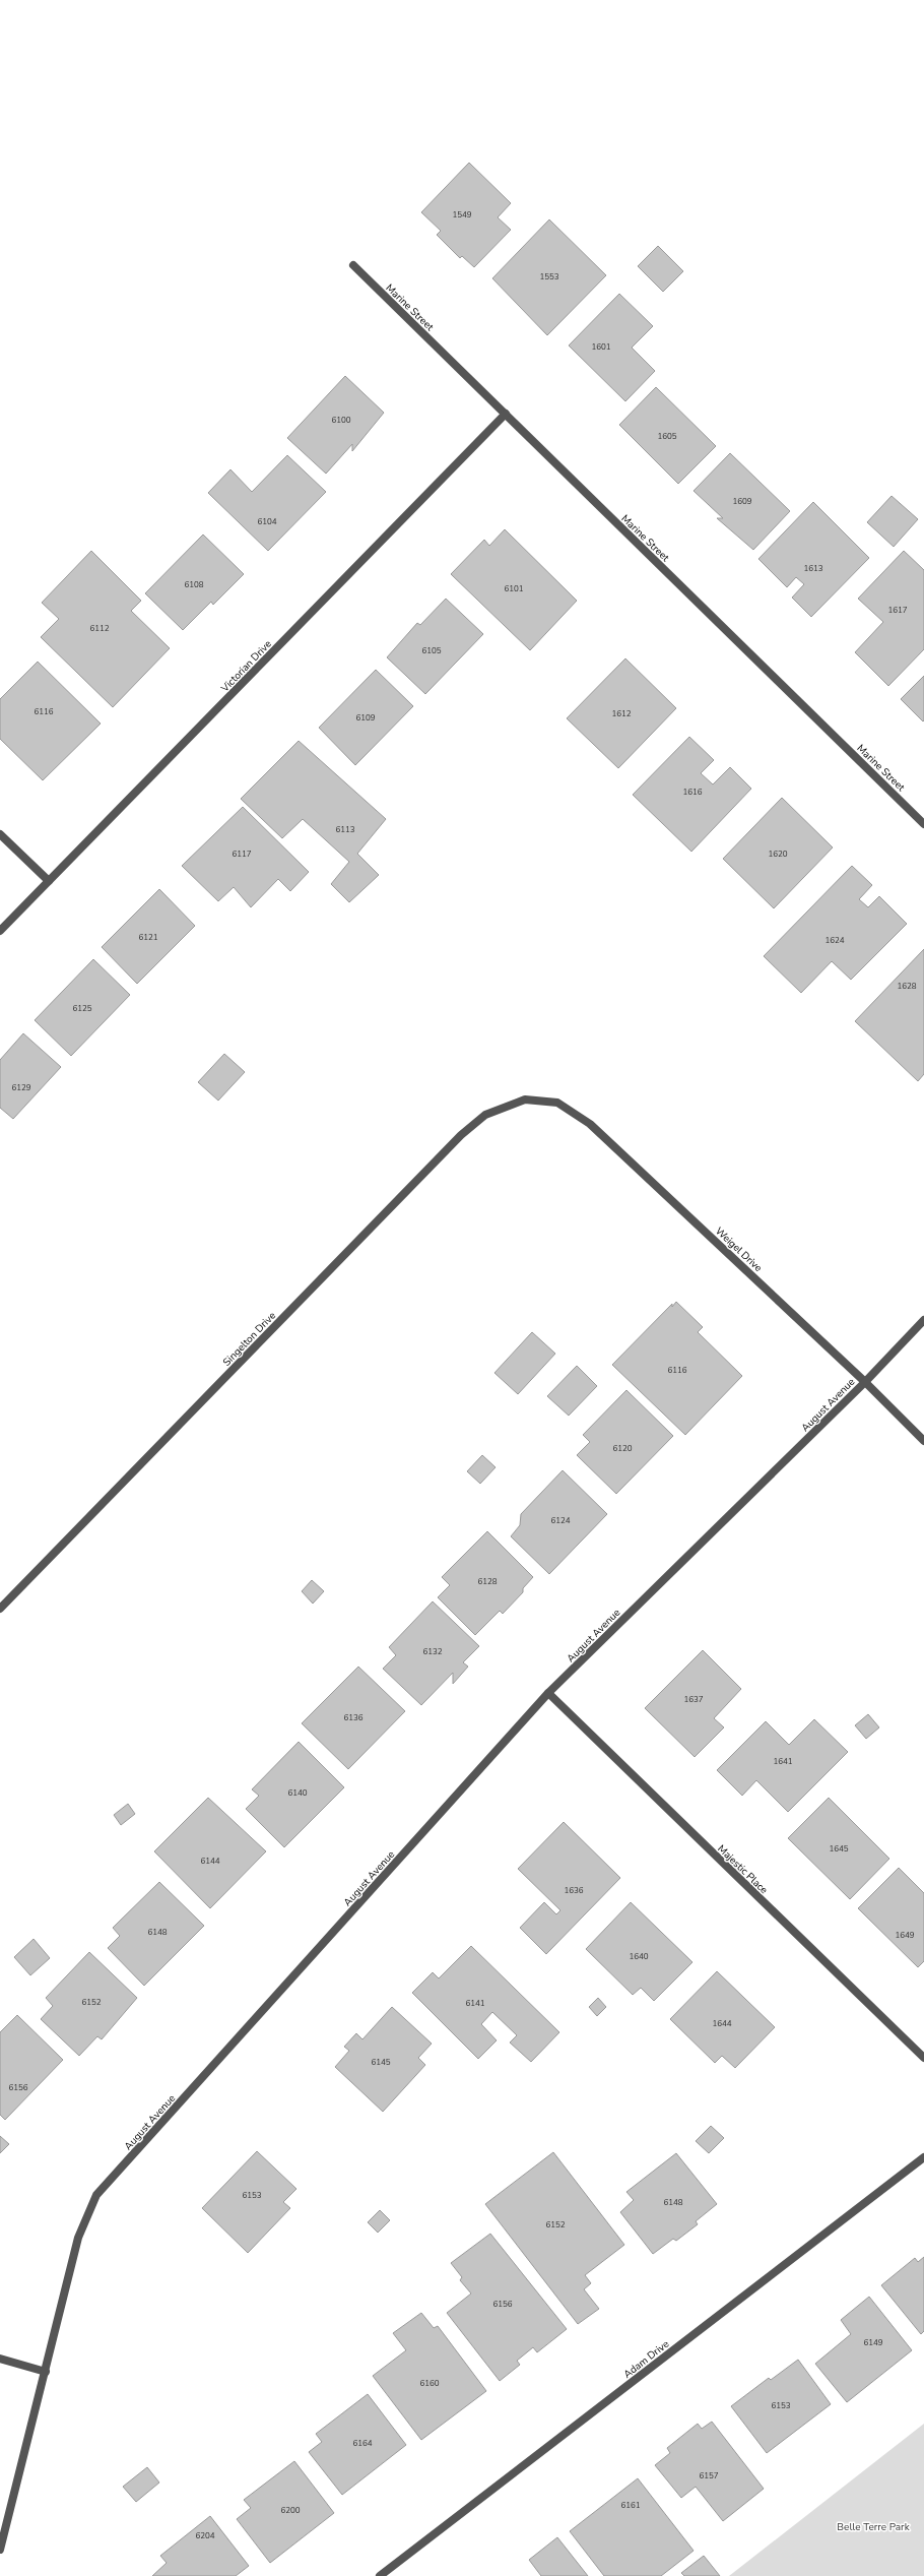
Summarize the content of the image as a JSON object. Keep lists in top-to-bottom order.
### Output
{
  "streets": {
    "street": [
      "Marine Street",
      "Victorian Drive",
      "Weigel Drive",
      "Singelton Drive",
      "August Avenue",
      "Majestic Place",
      "Adam Drive"
    ]
  },
  "crossings": [
    ["Marine Street", "Victorian Drive"],
    ["Weigel Drive", "Singelton Drive"],
    ["Weigel Drive", "August Avenue"],
    ["August Avenue", "Majestic Place"]
  ],
  "parks": ["Belle Terre Park"],
  "house_numbers": [
    "1549",
    "1553",
    "1601",
    "6100",
    "1605",
    "1609",
    "6104",
    "1613",
    "6108",
    "6101",
    "1617",
    "6112",
    "6105",
    "6116",
    "1612",
    "6109",
    "1616",
    "6113",
    "6117",
    "1620",
    "6121",
    "1624",
    "1628",
    "6125",
    "6129",
    "6116",
    "6120",
    "6124",
    "6128",
    "6132",
    "1637",
    "6136",
    "1641",
    "6140",
    "1645",
    "6144",
    "1636",
    "6148",
    "1649",
    "1640",
    "6152",
    "6141",
    "1644",
    "6145",
    "6156",
    "6153",
    "6148",
    "6152",
    "6156",
    "6149",
    "6160",
    "6153",
    "6164",
    "6157",
    "6161",
    "6200",
    "6204"
  ]
}
